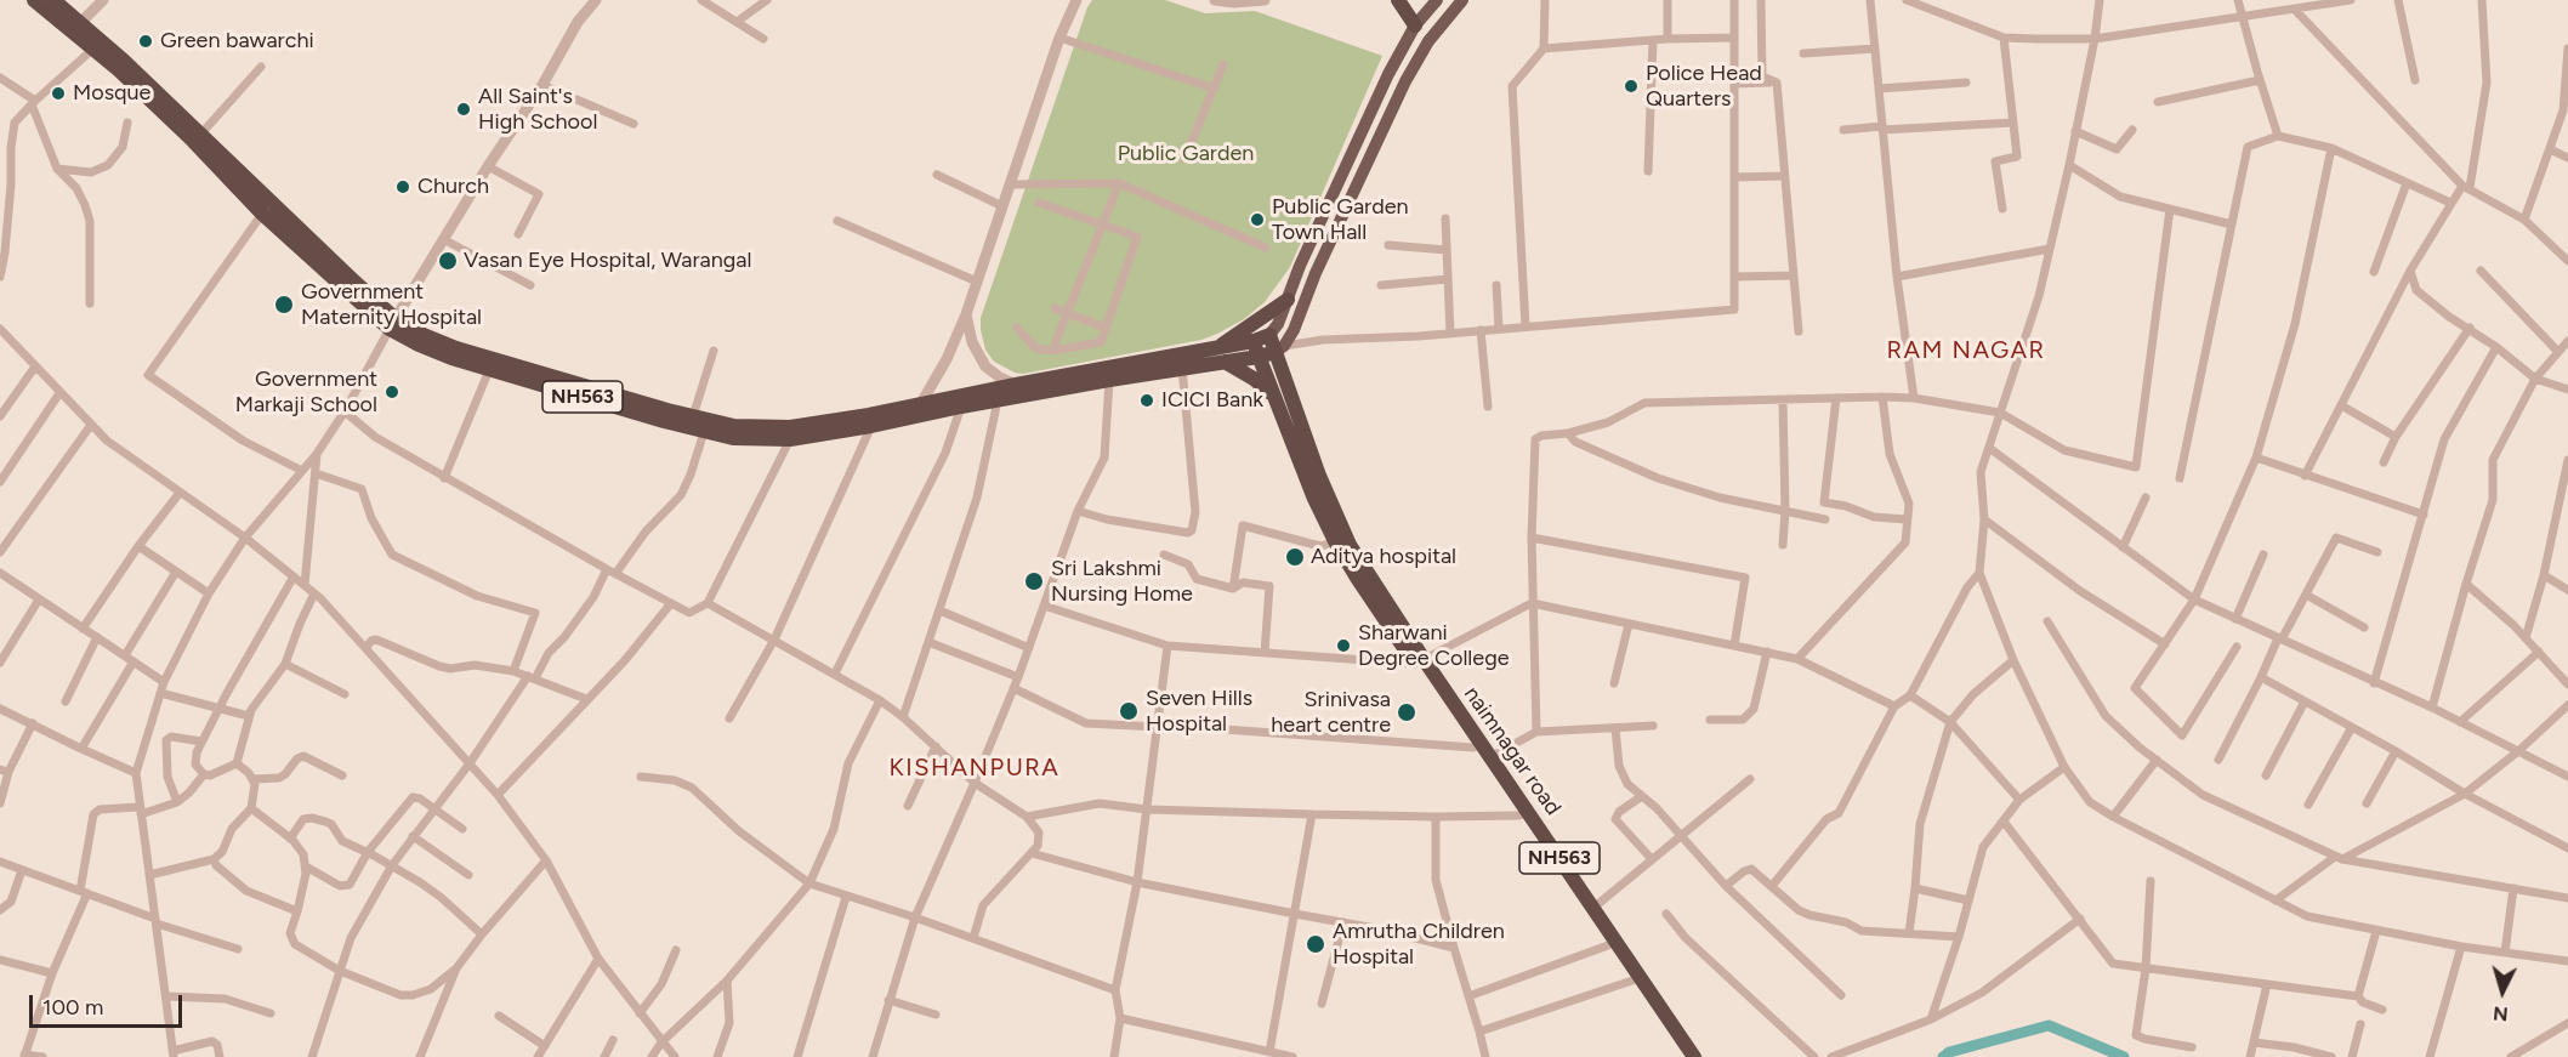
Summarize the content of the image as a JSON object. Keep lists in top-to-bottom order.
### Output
{
  "streets": {
    "highway": ["NH563", "naimnagar road"]
  },
  "crossings": [
    ["NH563", "naimnagar road"]
  ],
  "districts": ["RAM NAGAR", "KISHANPURA"],
  "parks": ["Public Garden"],
  "places": [
    "Green bawarchi",
    "Police Head Quarters",
    "Mosque",
    "All Saint's High School",
    "Church",
    "Public Garden Town Hall",
    "Vasan Eye Hospital, Warangal",
    "Government Maternity Hospital",
    "Government Markaji School",
    "ICICI Bank",
    "Aditya hospital",
    "Sri Lakshmi Nursing Home",
    "Sharwani Degree College",
    "Seven Hills Hospital",
    "Srinivasa heart centre",
    "Amrutha Children Hospital"
  ],
  "scale_bar": "100 m",
  "north": "bottom"
}
